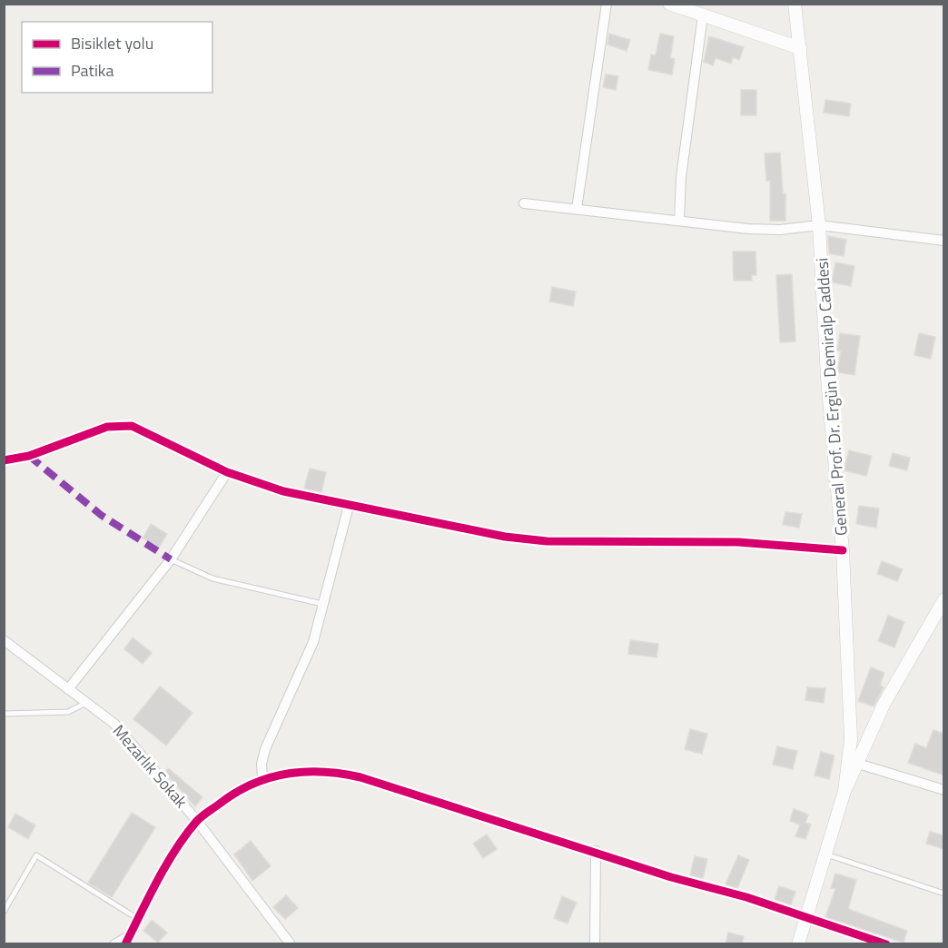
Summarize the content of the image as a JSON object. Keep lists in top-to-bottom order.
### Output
{
  "streets": {
    "street": ["General Prof. Dr. Ergün Demiralp Caddesi", "Mezarlık Sokak"]
  },
  "legend": ["Bisiklet yolu", "Patika"]
}
